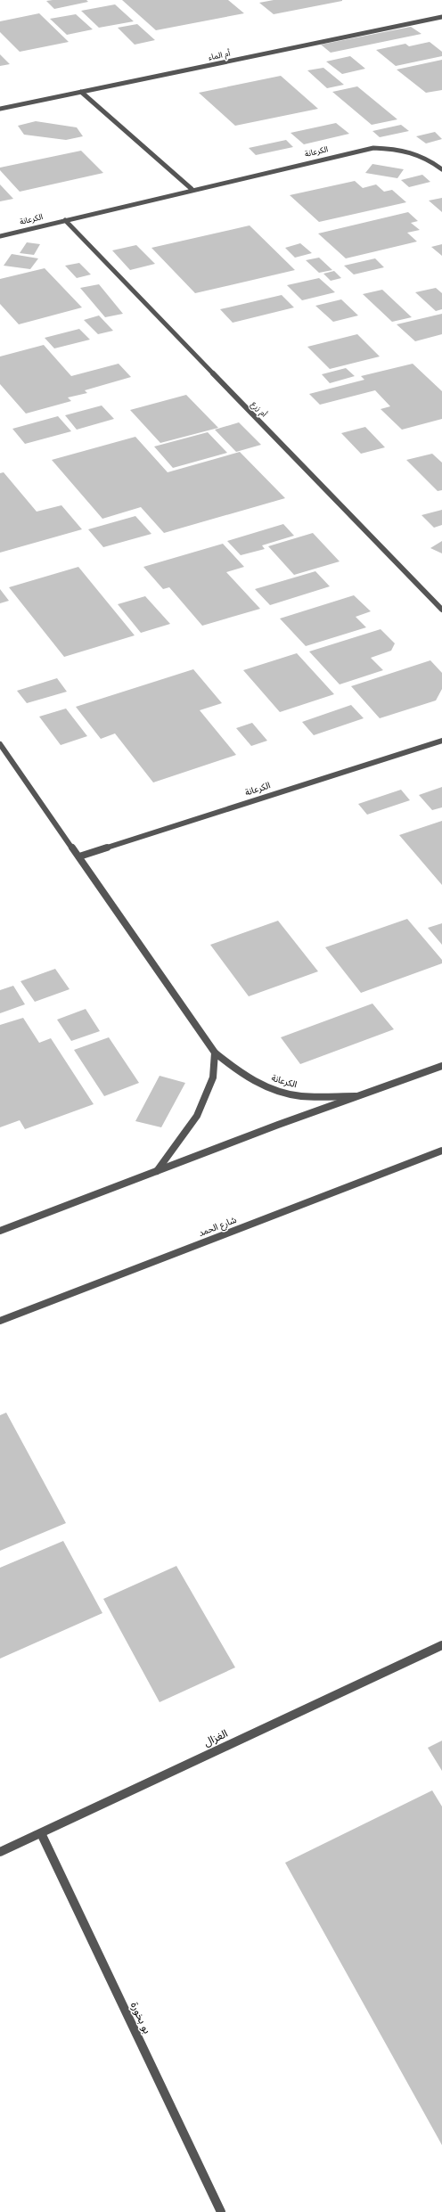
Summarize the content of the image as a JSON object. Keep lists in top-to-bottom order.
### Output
{
  "streets": {
    "street": [
      "أم الماء",
      "الكرعانة",
      "أم زرع",
      "شارع الحمد",
      "الغزال",
      "بو بخورة"
    ]
  },
  "crossings": [
    ["الكرعانة", "أم زرع"],
    ["الغزال", "بو بخورة"]
  ]
}
